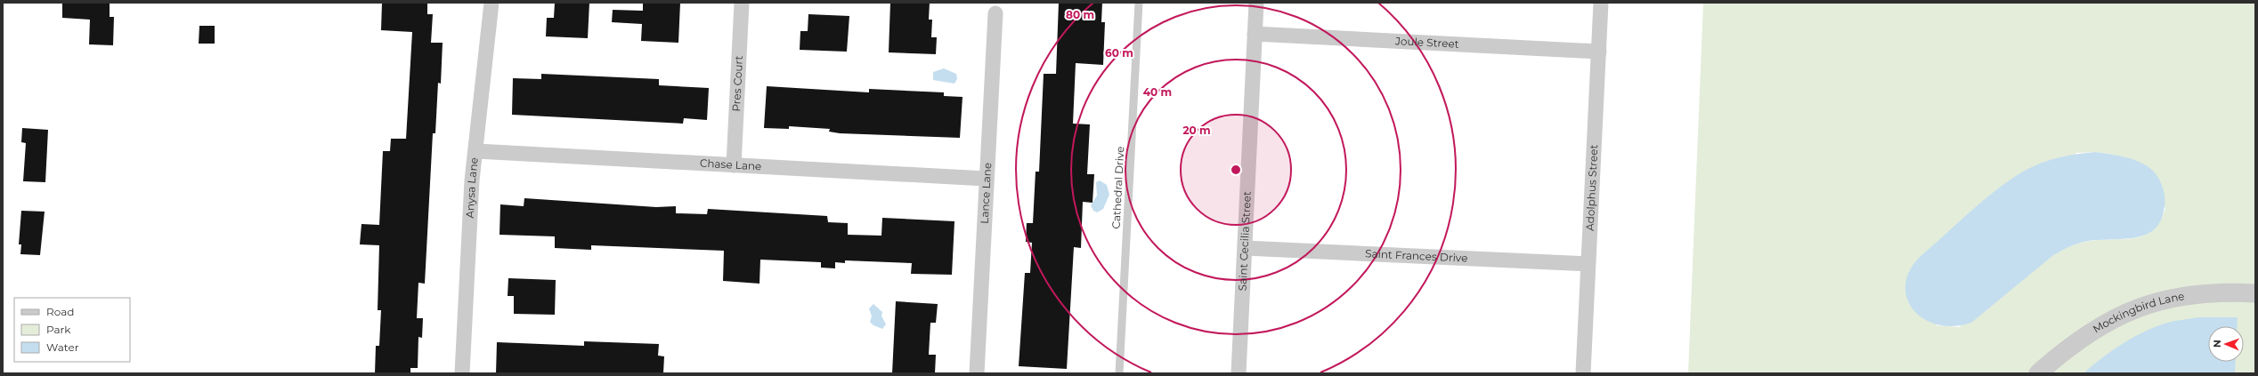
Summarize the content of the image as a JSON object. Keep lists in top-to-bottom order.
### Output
{
  "streets": {
    "street": [
      "Joule Street",
      "Pres Court",
      "Chase Lane",
      "Anysa Lane",
      "Adolphus Street",
      "Lance Lane",
      "Saint Cecilia Street",
      "Saint Frances Drive",
      "Mockingbird Lane"
    ],
    "lane": ["Cathedral Drive"]
  },
  "crossings": [
    ["Joule Street", "Adolphus Street"],
    ["Joule Street", "Saint Cecilia Street"],
    ["Pres Court", "Chase Lane"],
    ["Chase Lane", "Anysa Lane"],
    ["Chase Lane", "Lance Lane"],
    ["Adolphus Street", "Saint Frances Drive"],
    ["Saint Cecilia Street", "Saint Frances Drive"]
  ],
  "legend": ["Road", "Park", "Water"],
  "north": "left",
  "rings": [
    "80 m",
    "60 m",
    "40 m",
    "20 m"
  ]
}
